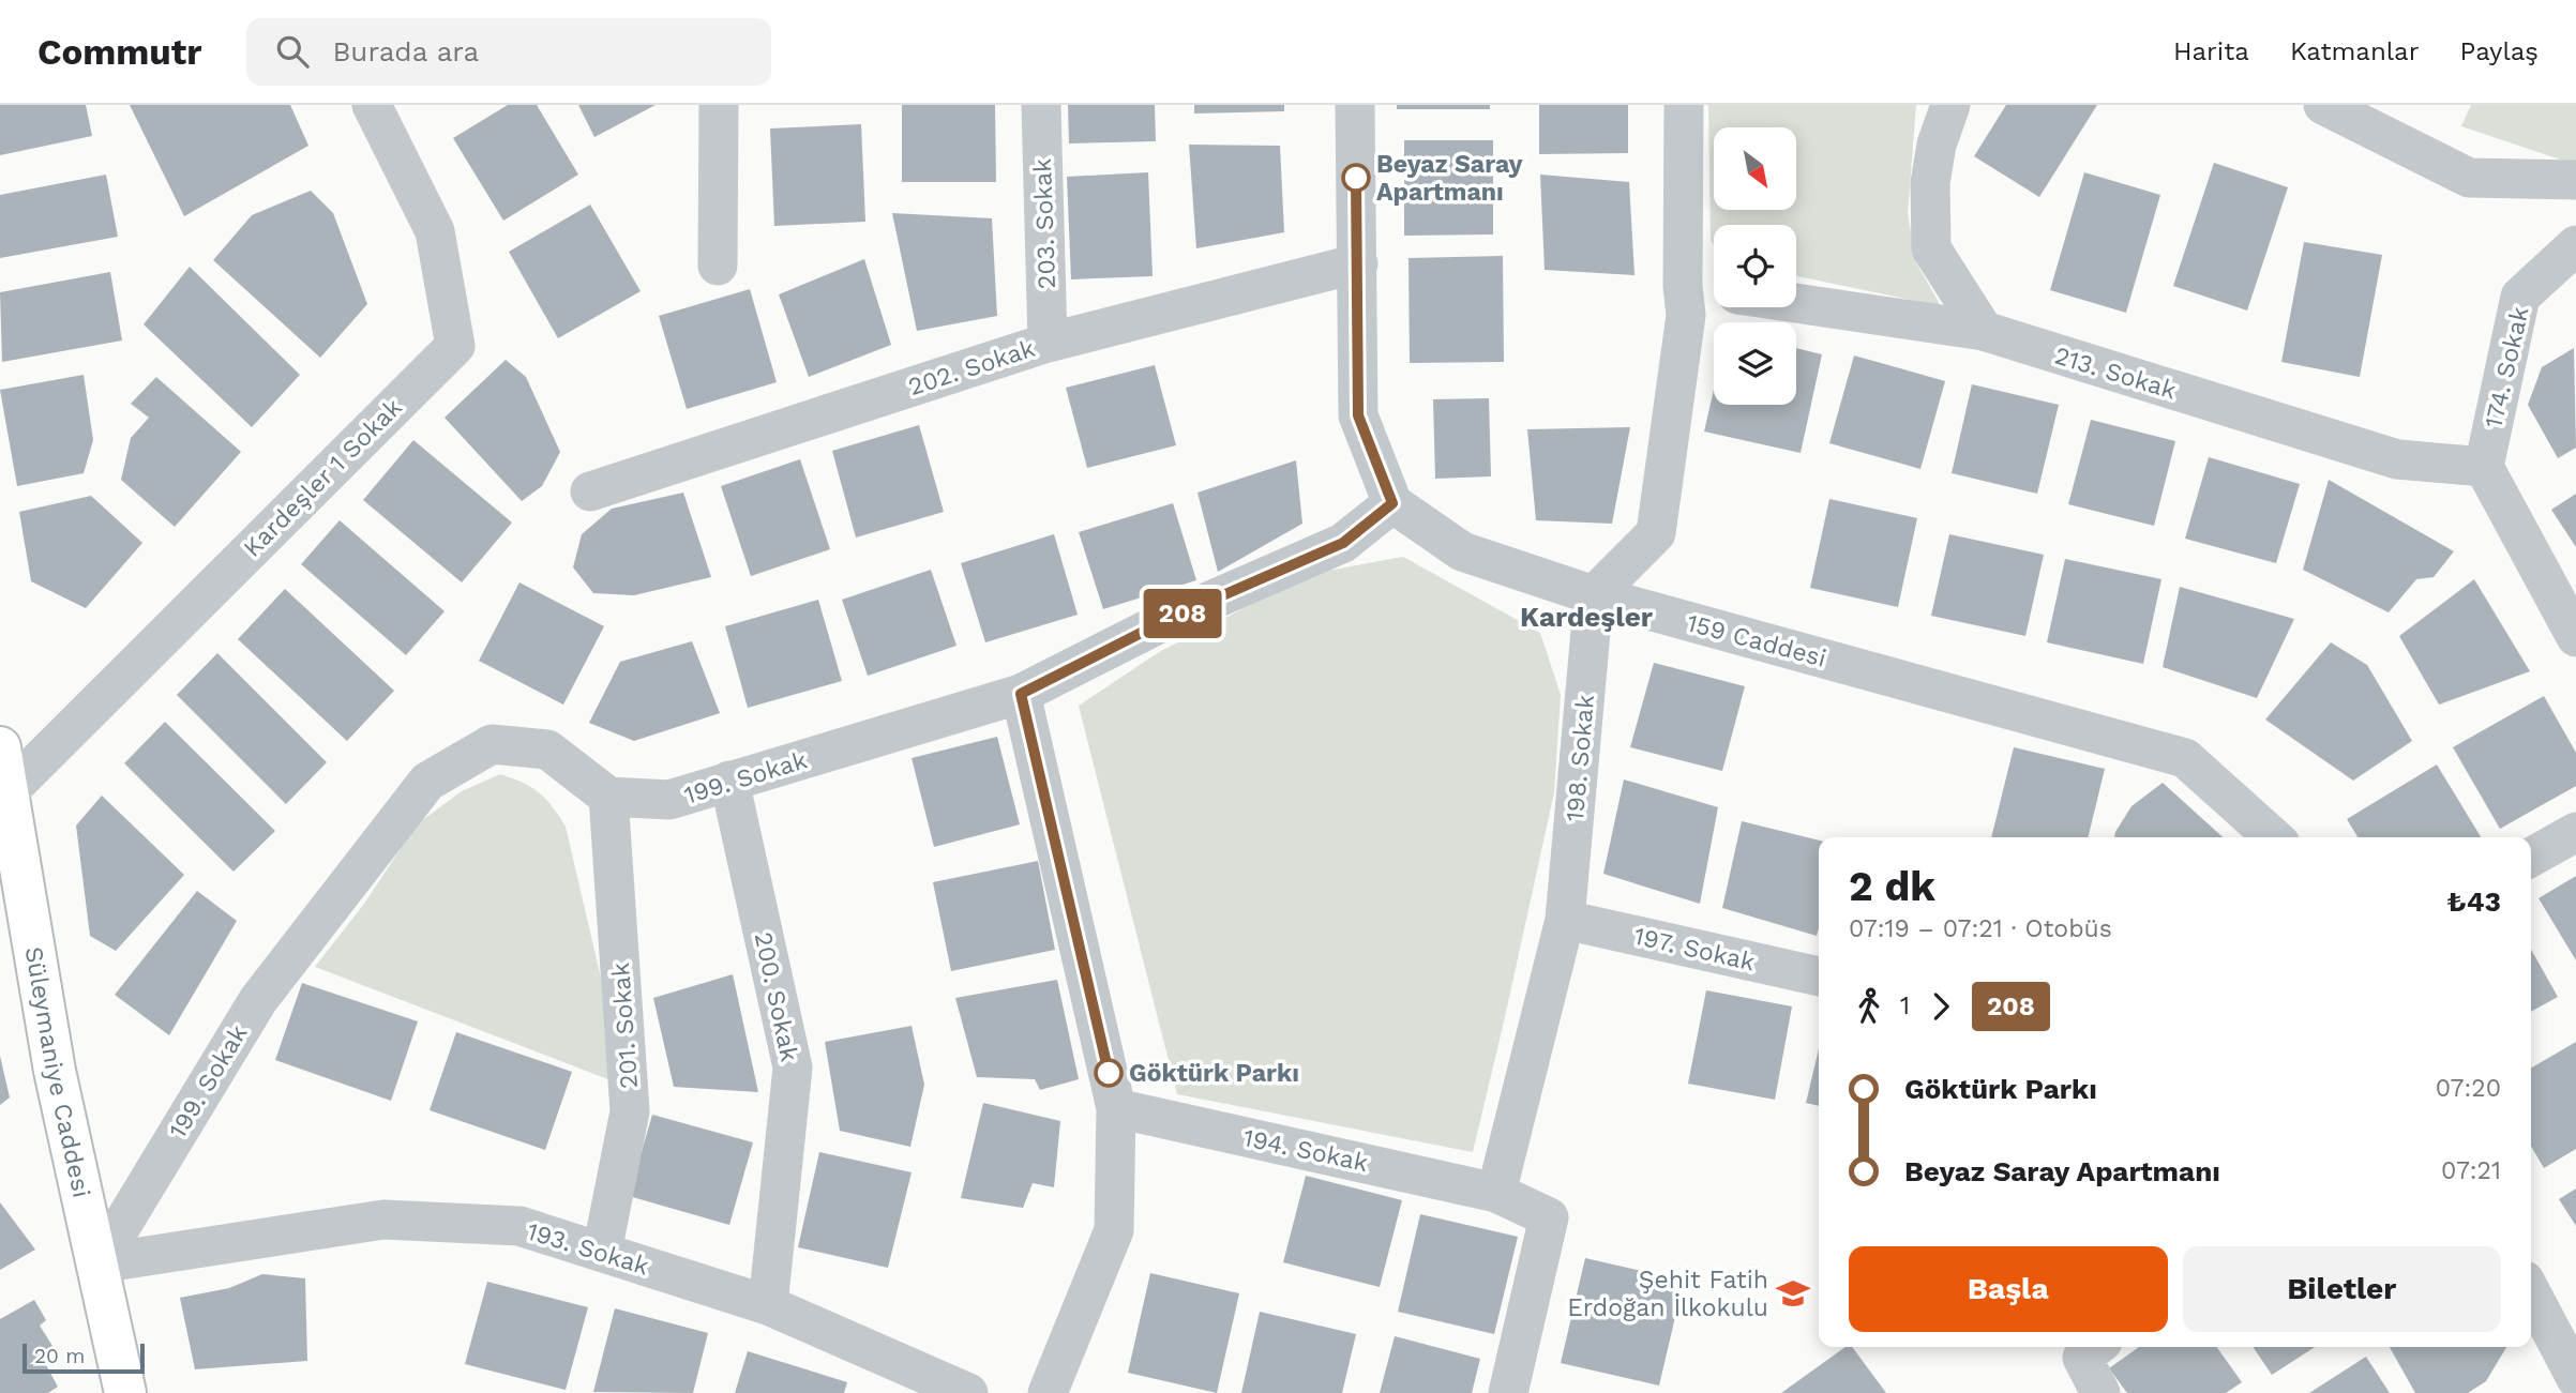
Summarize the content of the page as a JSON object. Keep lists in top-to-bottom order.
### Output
{
  "streets": {
    "main road": ["Süleymaniye Caddesi"],
    "street": [
      "203. Sokak",
      "202. Sokak",
      "174. Sokak",
      "213. Sokak",
      "Kardeşler 1 Sokak",
      "159 Caddesi",
      "198. Sokak",
      "199. Sokak",
      "197. Sokak",
      "200. Sokak",
      "201. Sokak",
      "194. Sokak",
      "193. Sokak"
    ]
  },
  "crossings": [
    ["203. Sokak", "202. Sokak"],
    ["174. Sokak", "213. Sokak"],
    ["Kardeşler 1 Sokak", "Süleymaniye Caddesi"],
    ["159 Caddesi", "198. Sokak"],
    ["159 Caddesi", "199. Sokak"],
    ["198. Sokak", "197. Sokak"],
    ["198. Sokak", "194. Sokak"],
    ["199. Sokak", "200. Sokak"],
    ["199. Sokak", "201. Sokak"],
    ["199. Sokak", "Süleymaniye Caddesi"],
    ["199. Sokak", "193. Sokak"],
    ["200. Sokak", "193. Sokak"],
    ["201. Sokak", "193. Sokak"],
    ["Süleymaniye Caddesi", "193. Sokak"]
  ],
  "districts": ["Kardeşler"],
  "places": {
    "other": ["Beyaz Saray Apartmanı", "Göktürk Parkı"],
    "school or university": ["Şehit Fatih Erdoğan İlkokulu"]
  },
  "lines": ["bus line 208"],
  "scale_bar": "20 m",
  "north": "bottom right",
  "page": {
    "header": "Commutr",
    "search": "Burada ara",
    "nav": ["Harita", "Katmanlar", "Paylaş"],
    "on_map": "208",
    "heading": ["2 dk", "07:19 – 07:21 · Otobüs", "₺43"],
    "legs": ["1", "208"],
    "list": [
      {
        "name": "Göktürk Parkı",
        "value": "07:20"
      },
      {
        "name": "Beyaz Saray Apartmanı",
        "value": "07:21"
      }
    ],
    "buttons": ["Başla", "Biletler"],
    "scale": "20 m"
  }
}
